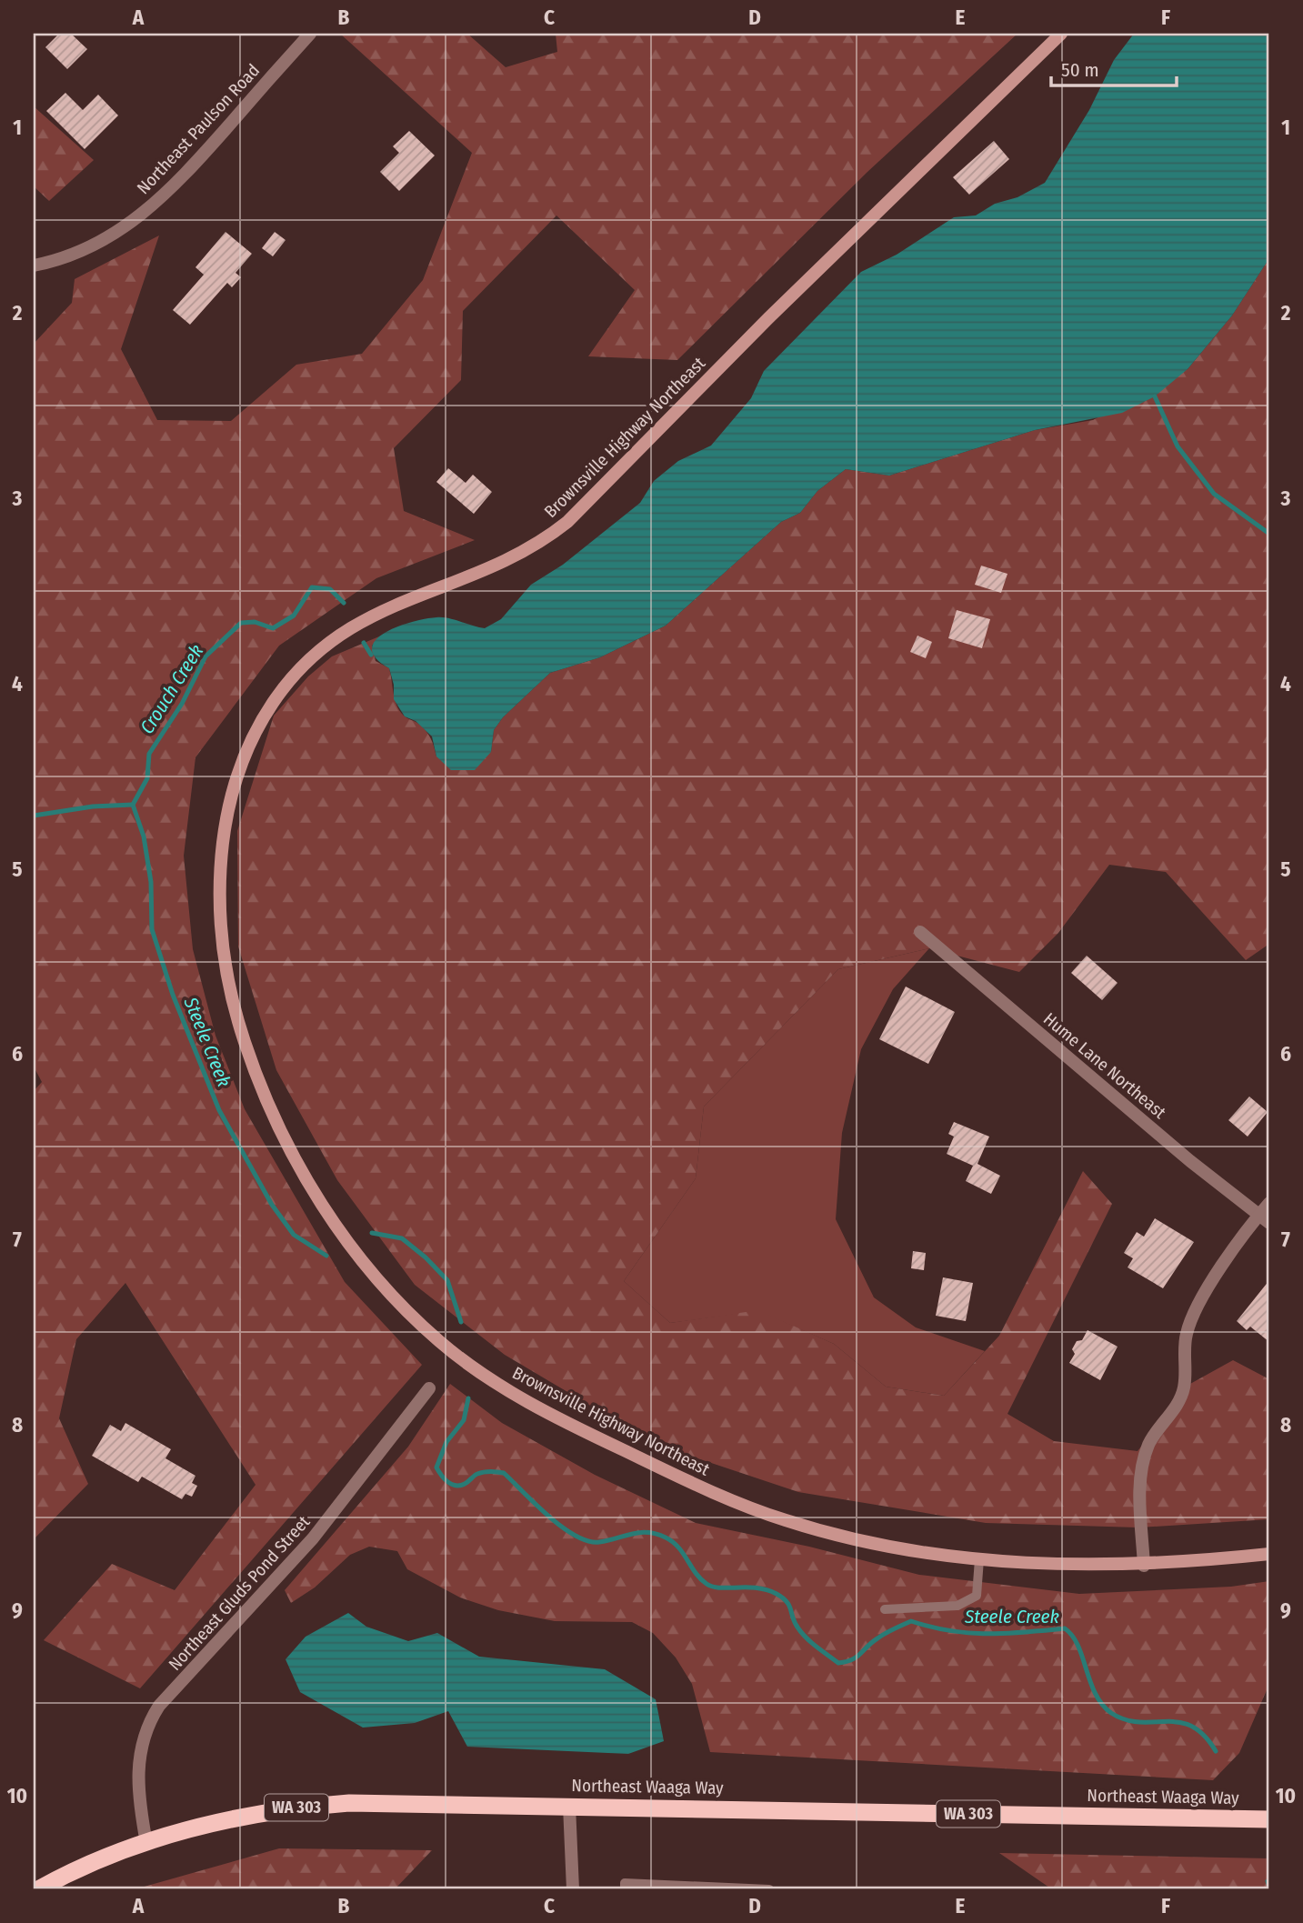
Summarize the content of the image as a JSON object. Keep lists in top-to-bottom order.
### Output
{
  "streets": {
    "highway": ["Northeast Waaga Way", "WA 303"],
    "main road": ["Brownsville Highway Northeast"],
    "street": ["Northeast Paulson Road", "Hume Lane Northeast", "Northeast Gluds Pond Street"]
  },
  "crossings": [
    ["Northeast Gluds Pond Street", "Northeast Waaga Way"]
  ],
  "water": ["Crouch Creek", "Steele Creek"],
  "scale_bar": "50 m",
  "grid": {
    "columns": [
      "A",
      "B",
      "C",
      "D",
      "E",
      "F"
    ],
    "rows": [
      "1",
      "2",
      "3",
      "4",
      "5",
      "6",
      "7",
      "8",
      "9",
      "10"
    ]
  }
}
